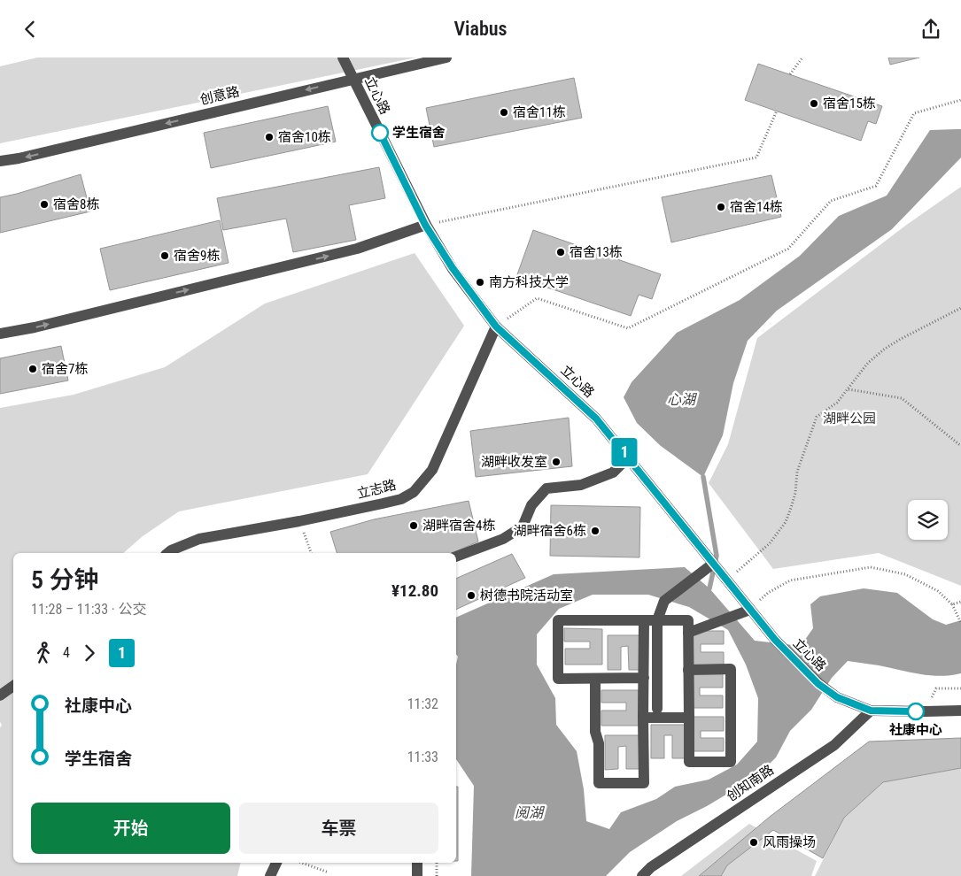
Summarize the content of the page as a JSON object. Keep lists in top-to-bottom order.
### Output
{
  "streets": {
    "street": [
      "创意路",
      "立心路",
      "立志路",
      "创知南路"
    ]
  },
  "crossings": [
    ["创意路", "立心路"],
    ["立心路", "立志路"],
    ["立心路", "创知南路"]
  ],
  "one_way": ["创意路"],
  "water": ["心湖", "阅湖"],
  "parks": ["湖畔公园"],
  "places": [
    "宿舍15栋",
    "宿舍11栋",
    "学生宿舍",
    "宿舍10栋",
    "宿舍8栋",
    "宿舍14栋",
    "宿舍13栋",
    "宿舍9栋",
    "南方科技大学",
    "宿舍7栋",
    "湖畔收发室",
    "湖畔宿舍4栋",
    "湖畔宿舍6栋",
    "树德书院活动室",
    "社康中心",
    "风雨操场"
  ],
  "lines": ["bus line 1"],
  "page": {
    "header": "Viabus",
    "on_map": "1",
    "heading": ["5 分钟", "11:28 – 11:33 · 公交", "¥12.80"],
    "legs": ["4", "1"],
    "list": [
      {
        "name": "社康中心",
        "value": "11:32"
      },
      {
        "name": "学生宿舍",
        "value": "11:33"
      }
    ],
    "buttons": ["开始", "车票"]
  }
}
